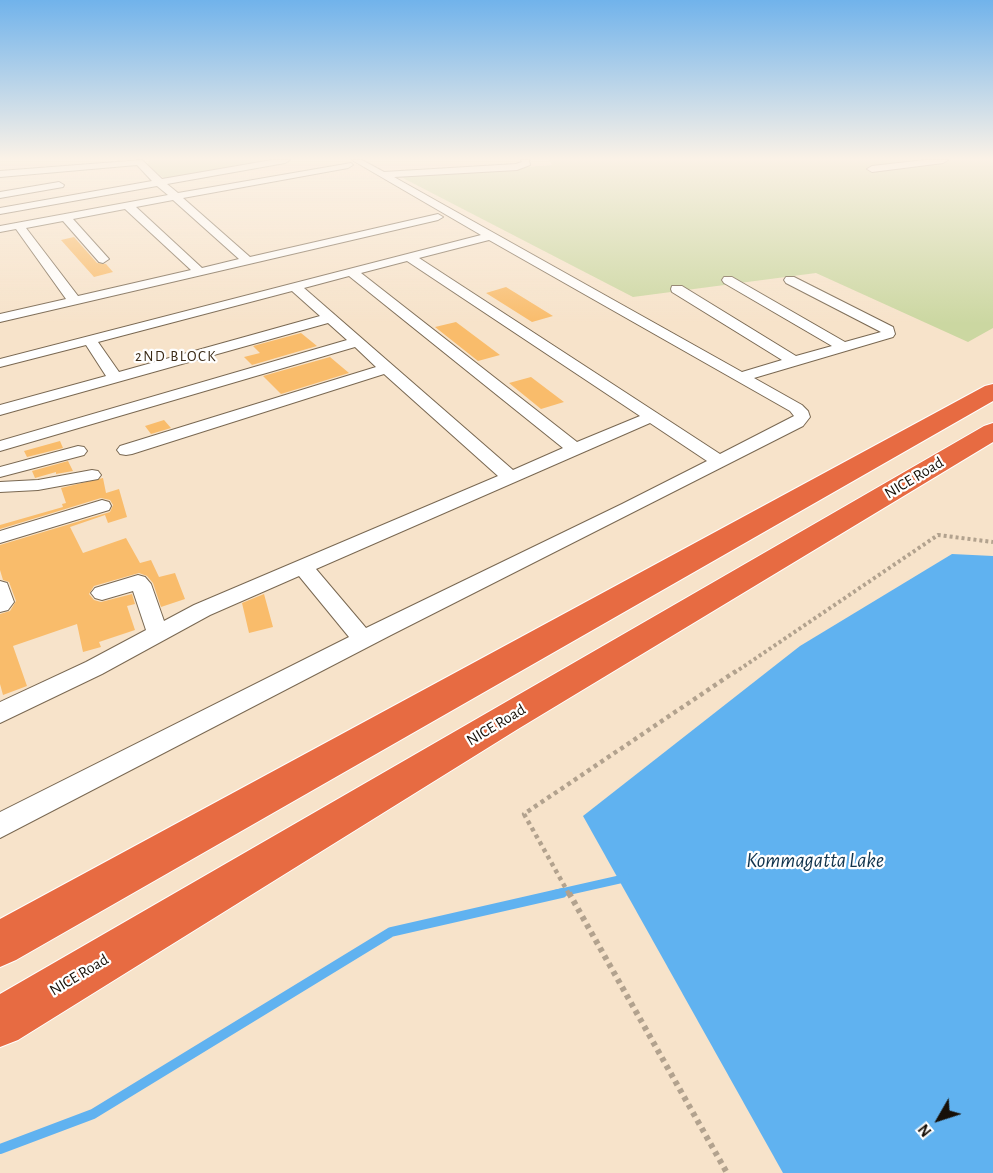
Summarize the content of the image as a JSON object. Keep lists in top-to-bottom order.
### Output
{
  "streets": {
    "highway": ["NICE Road"]
  },
  "districts": ["2ND BLOCK"],
  "water": ["Kommagatta Lake"],
  "north": "bottom left"
}
